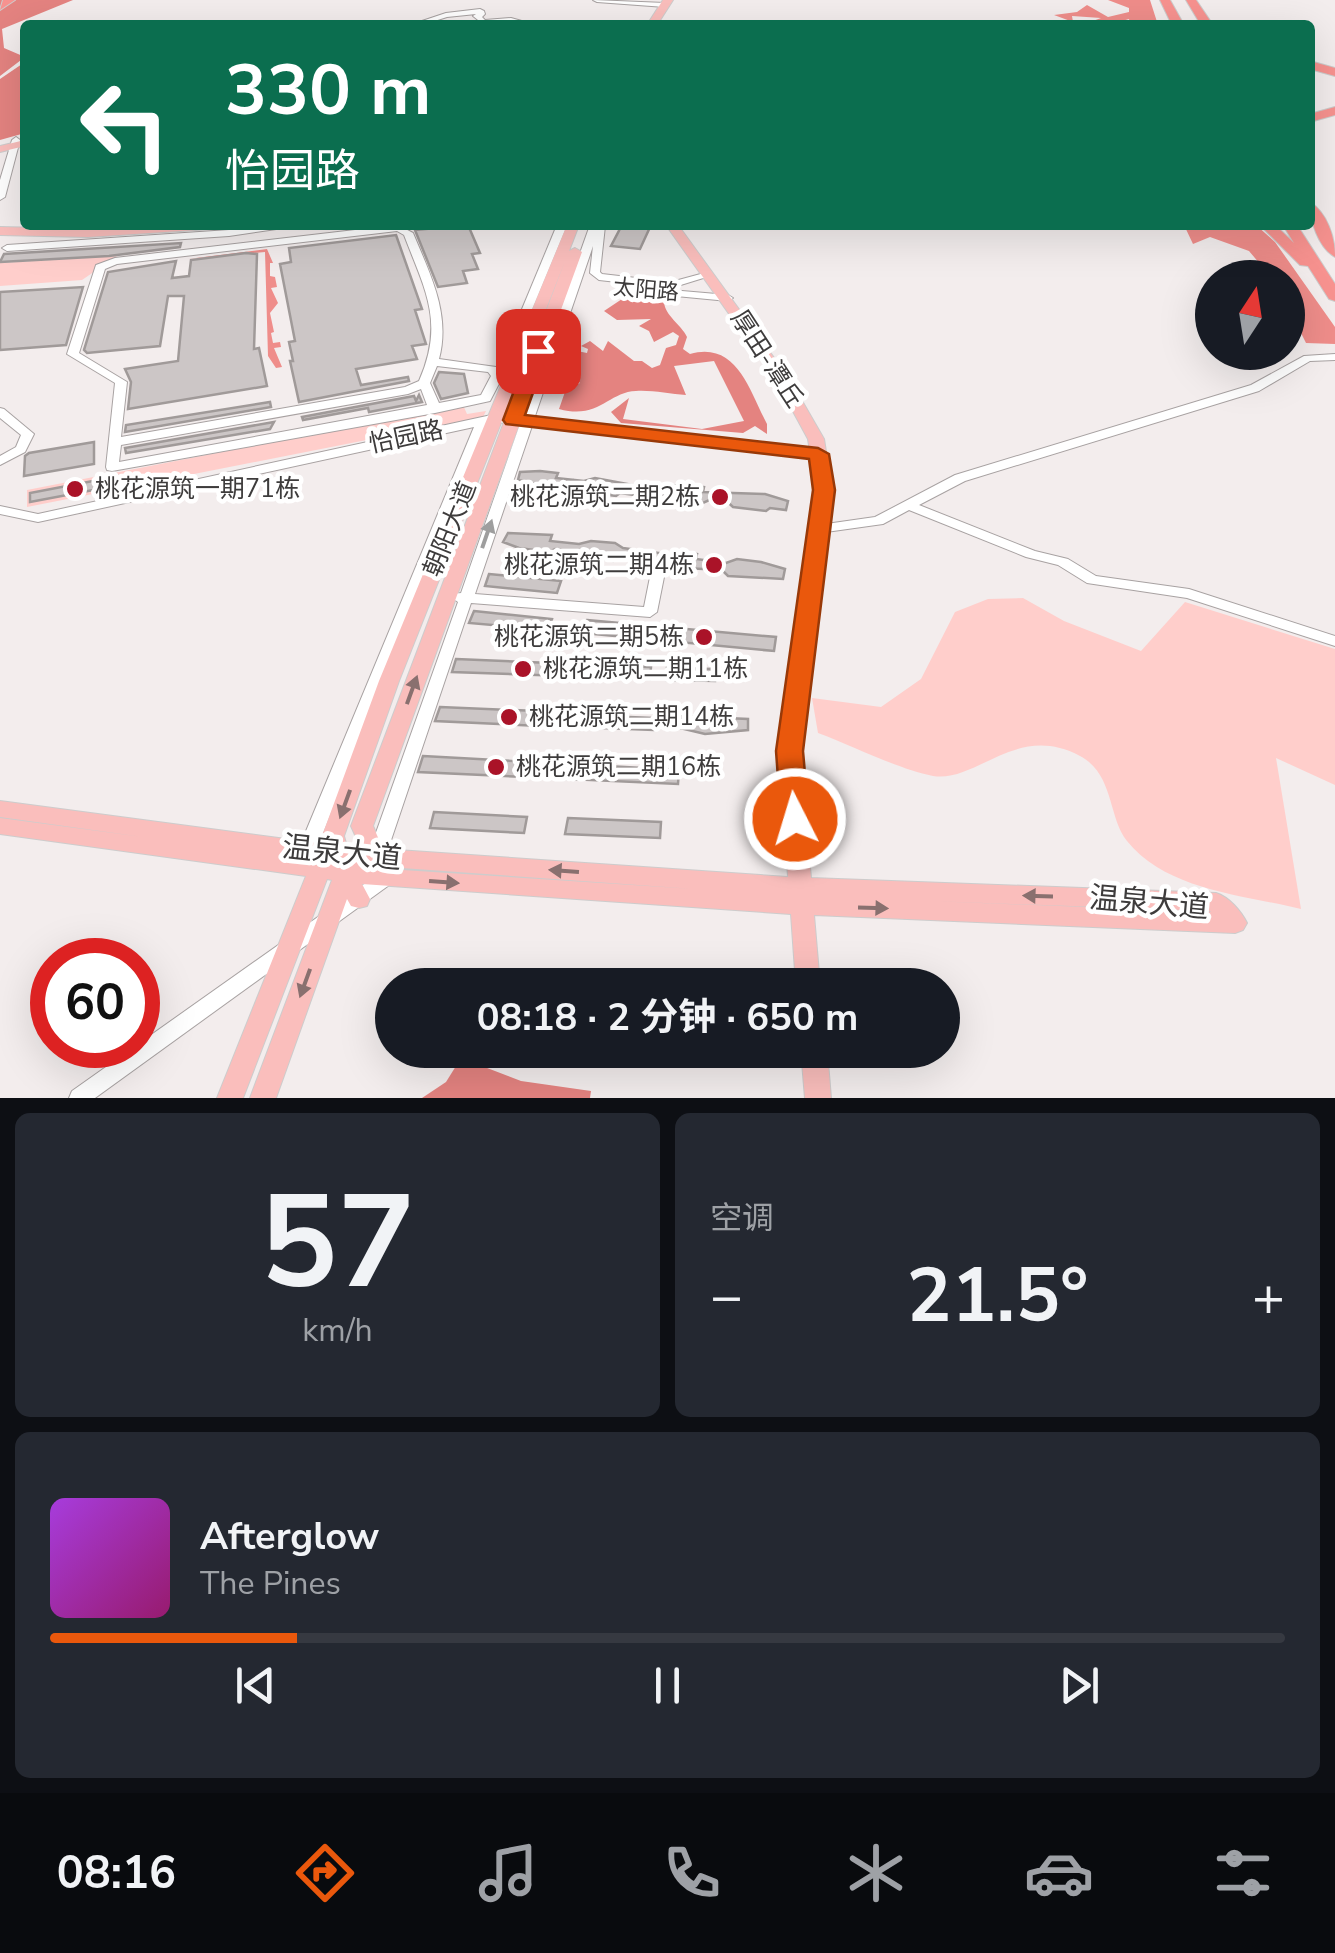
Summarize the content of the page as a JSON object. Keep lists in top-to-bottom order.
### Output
{
  "streets": {
    "main road": ["厚田-潭丘", "朝阳大道", "温泉大道"],
    "street": ["太阳路", "怡园路"]
  },
  "crossings": [
    ["太阳路", "厚田-潭丘"],
    ["太阳路", "朝阳大道"],
    ["厚田-潭丘", "怡园路"],
    ["厚田-潭丘", "温泉大道"],
    ["怡园路", "朝阳大道"],
    ["朝阳大道", "温泉大道"]
  ],
  "places": [
    "桃花源筑一期71栋",
    "桃花源筑二期2栋",
    "桃花源筑二期4栋",
    "桃花源筑二期5栋",
    "桃花源筑二期11栋",
    "桃花源筑二期14栋",
    "桃花源筑二期16栋"
  ],
  "north": "top",
  "page": {
    "turn": ["330 m", "怡园路"],
    "limit": "60",
    "trip": "08:18 · 2 分钟 · 650 m",
    "tile": [
      ["57", "km/h"],
      "空调"
    ],
    "heat": ["−", "21.5°", "+"],
    "song": ["Afterglow", "The Pines"],
    "tabs": "08:16"
  }
}
